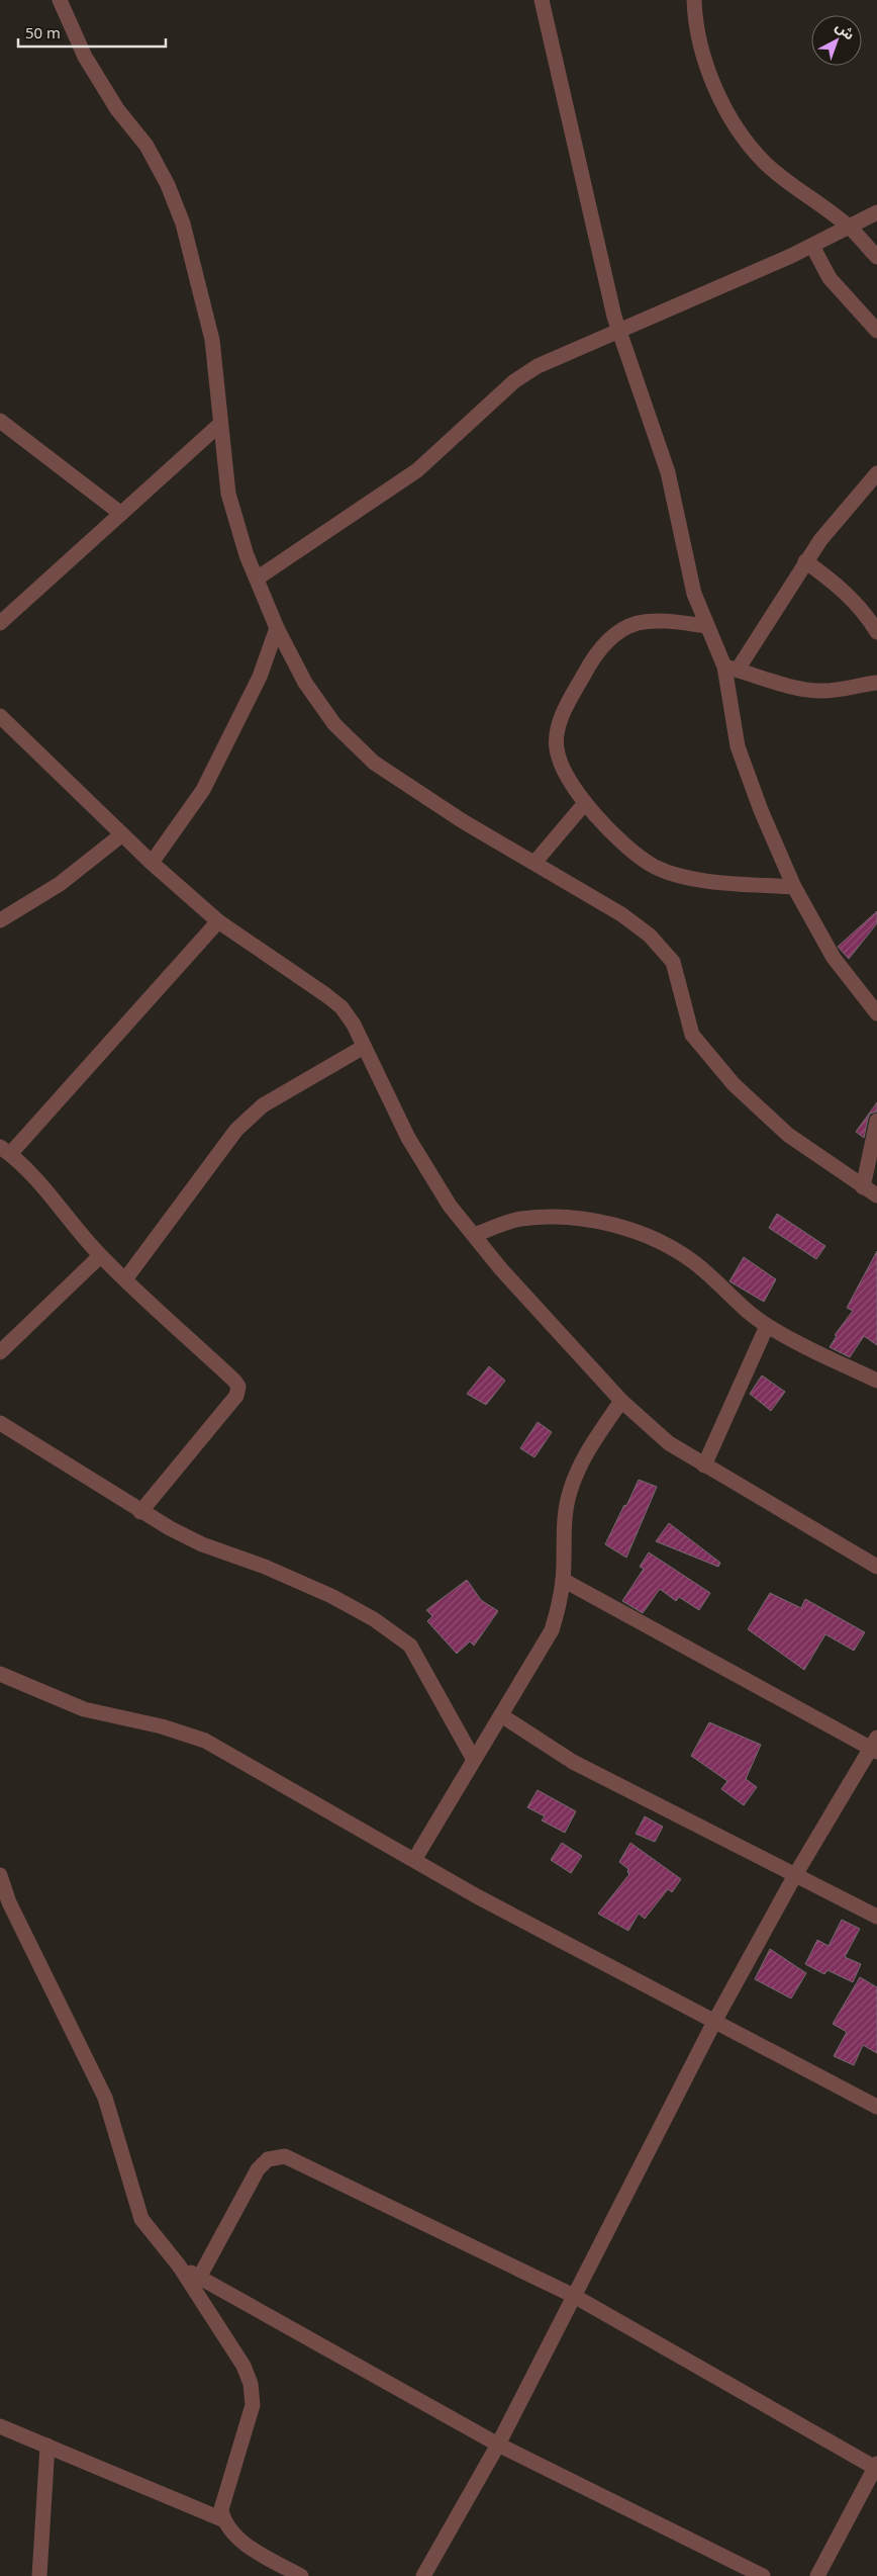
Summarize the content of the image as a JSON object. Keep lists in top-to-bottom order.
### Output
{
  "scale_bar": "50 m",
  "north": "top right"
}
